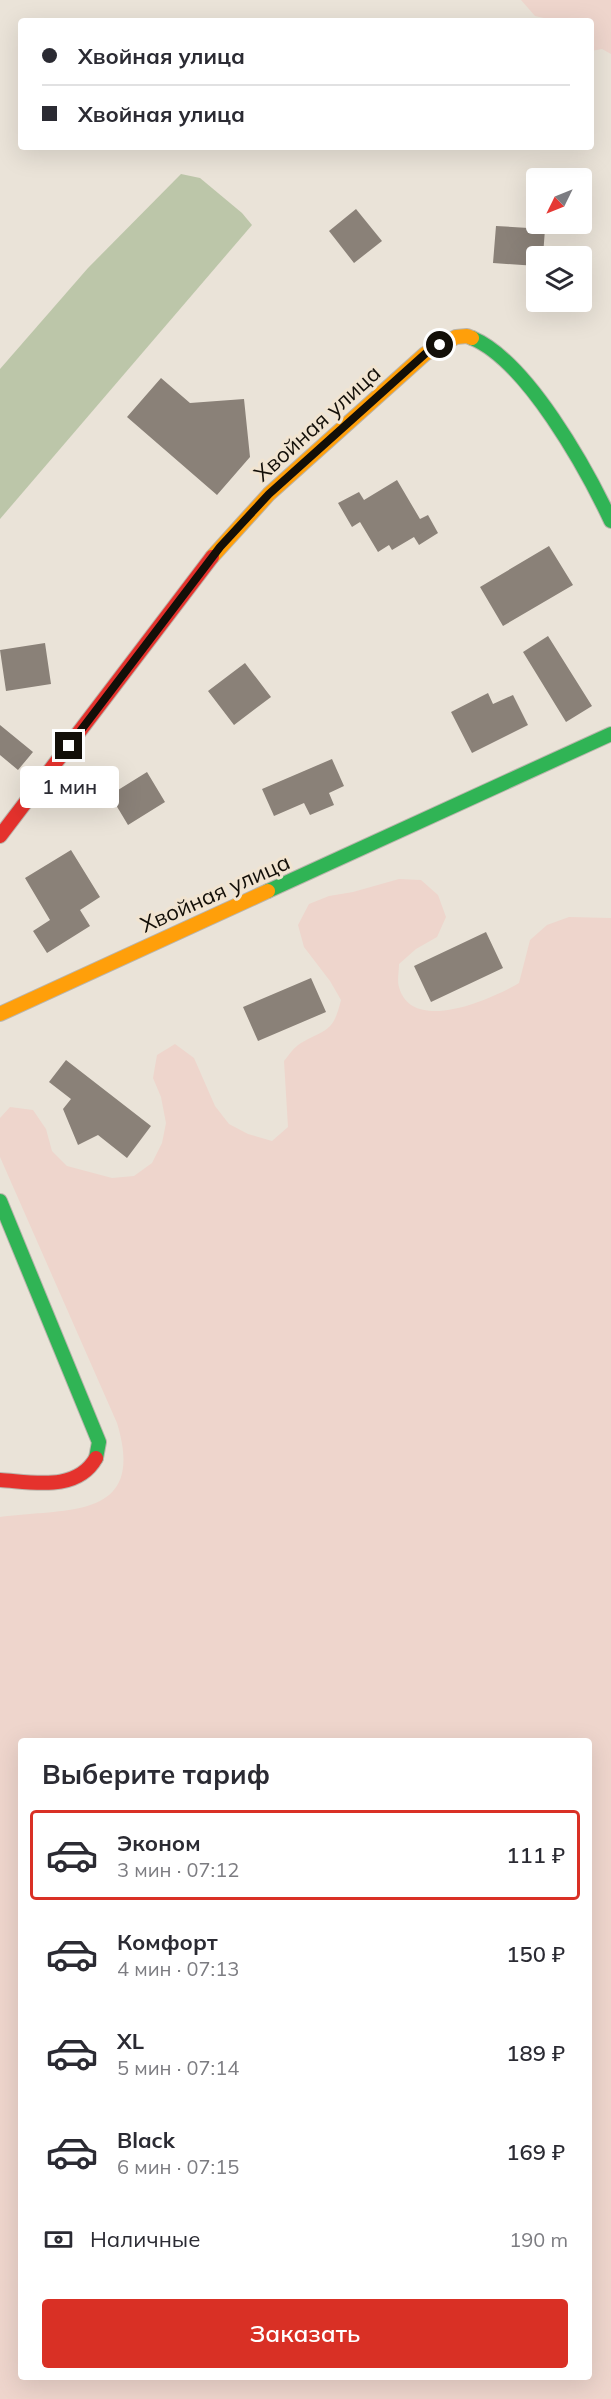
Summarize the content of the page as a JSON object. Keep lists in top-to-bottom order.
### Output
{
  "streets": {
    "street": ["Хвойная улица"]
  },
  "north": "bottom left",
  "page": {
    "banner": ["Хвойная улица", "Хвойная улица"],
    "bubble": "1 мин",
    "heading": "Выберите тариф",
    "list": [
      {
        "name": "Эконом",
        "note": "3 мин · 07:12",
        "value": "111 ₽"
      },
      {
        "name": "Комфорт",
        "note": "4 мин · 07:13",
        "value": "150 ₽"
      },
      {
        "name": "XL",
        "note": "5 мин · 07:14",
        "value": "189 ₽"
      },
      {
        "name": "Black",
        "note": "6 мин · 07:15",
        "value": "169 ₽"
      }
    ],
    "pay": ["Наличные", "190 m"],
    "buttons": "Заказать"
  }
}
